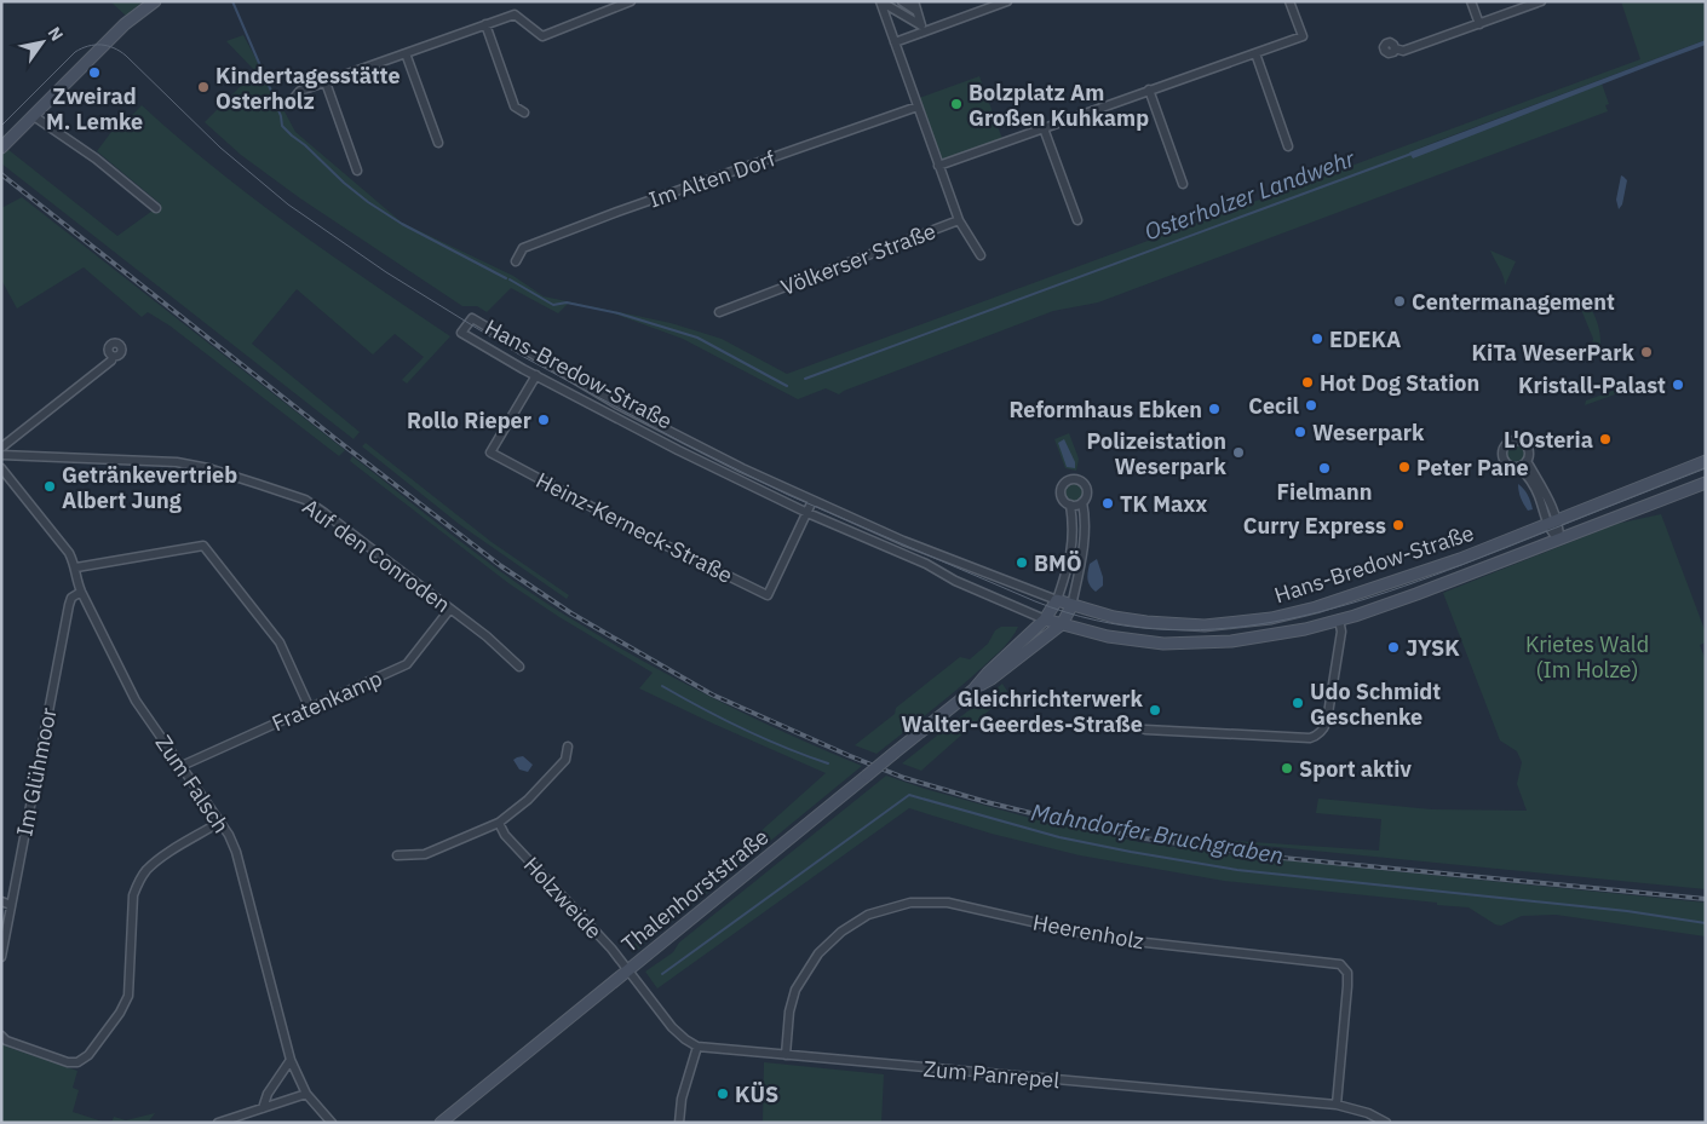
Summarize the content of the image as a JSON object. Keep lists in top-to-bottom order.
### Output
{
  "streets": {
    "main road": ["Hans-Bredow-Straße", "Thalenhorststraße"],
    "street": [
      "Im Alten Dorf",
      "Völkerser Straße",
      "Heinz-Kerneck-Straße",
      "Auf den Conroden",
      "Fratenkamp",
      "Im Glühmoor",
      "Zum Falsch",
      "Holzweide",
      "Heerenholz",
      "Zum Panrepel"
    ]
  },
  "crossings": [
    ["Hans-Bredow-Straße", "Heinz-Kerneck-Straße"],
    ["Hans-Bredow-Straße", "Thalenhorststraße"],
    ["Auf den Conroden", "Fratenkamp"],
    ["Fratenkamp", "Zum Falsch"],
    ["Im Glühmoor", "Zum Falsch"],
    ["Thalenhorststraße", "Holzweide"],
    ["Heerenholz", "Zum Panrepel"]
  ],
  "water": ["Osterholzer Landwehr", "Mahndorfer Bruchgraben"],
  "parks": ["Krietes Wald (Im Holze)"],
  "places": [
    "Zweirad M. Lemke",
    "Kindertagesstätte Osterholz",
    "Bolzplatz Am Großen Kuhkamp",
    "Centermanagement",
    "EDEKA",
    "KiTa WeserPark",
    "Hot Dog Station",
    "Kristall-Palast",
    "Cecil",
    "Reformhaus Ebken",
    "Rollo Rieper",
    "Weserpark",
    "L'Osteria",
    "Polizeistation Weserpark",
    "Peter Pane",
    "Fielmann",
    "Getränkevertrieb Albert Jung",
    "TK Maxx",
    "Curry Express",
    "BMÖ",
    "JYSK",
    "Udo Schmidt Geschenke",
    "Gleichrichterwerk Walter-Geerdes-Straße",
    "Sport aktiv",
    "KÜS"
  ],
  "north": "top right"
}
